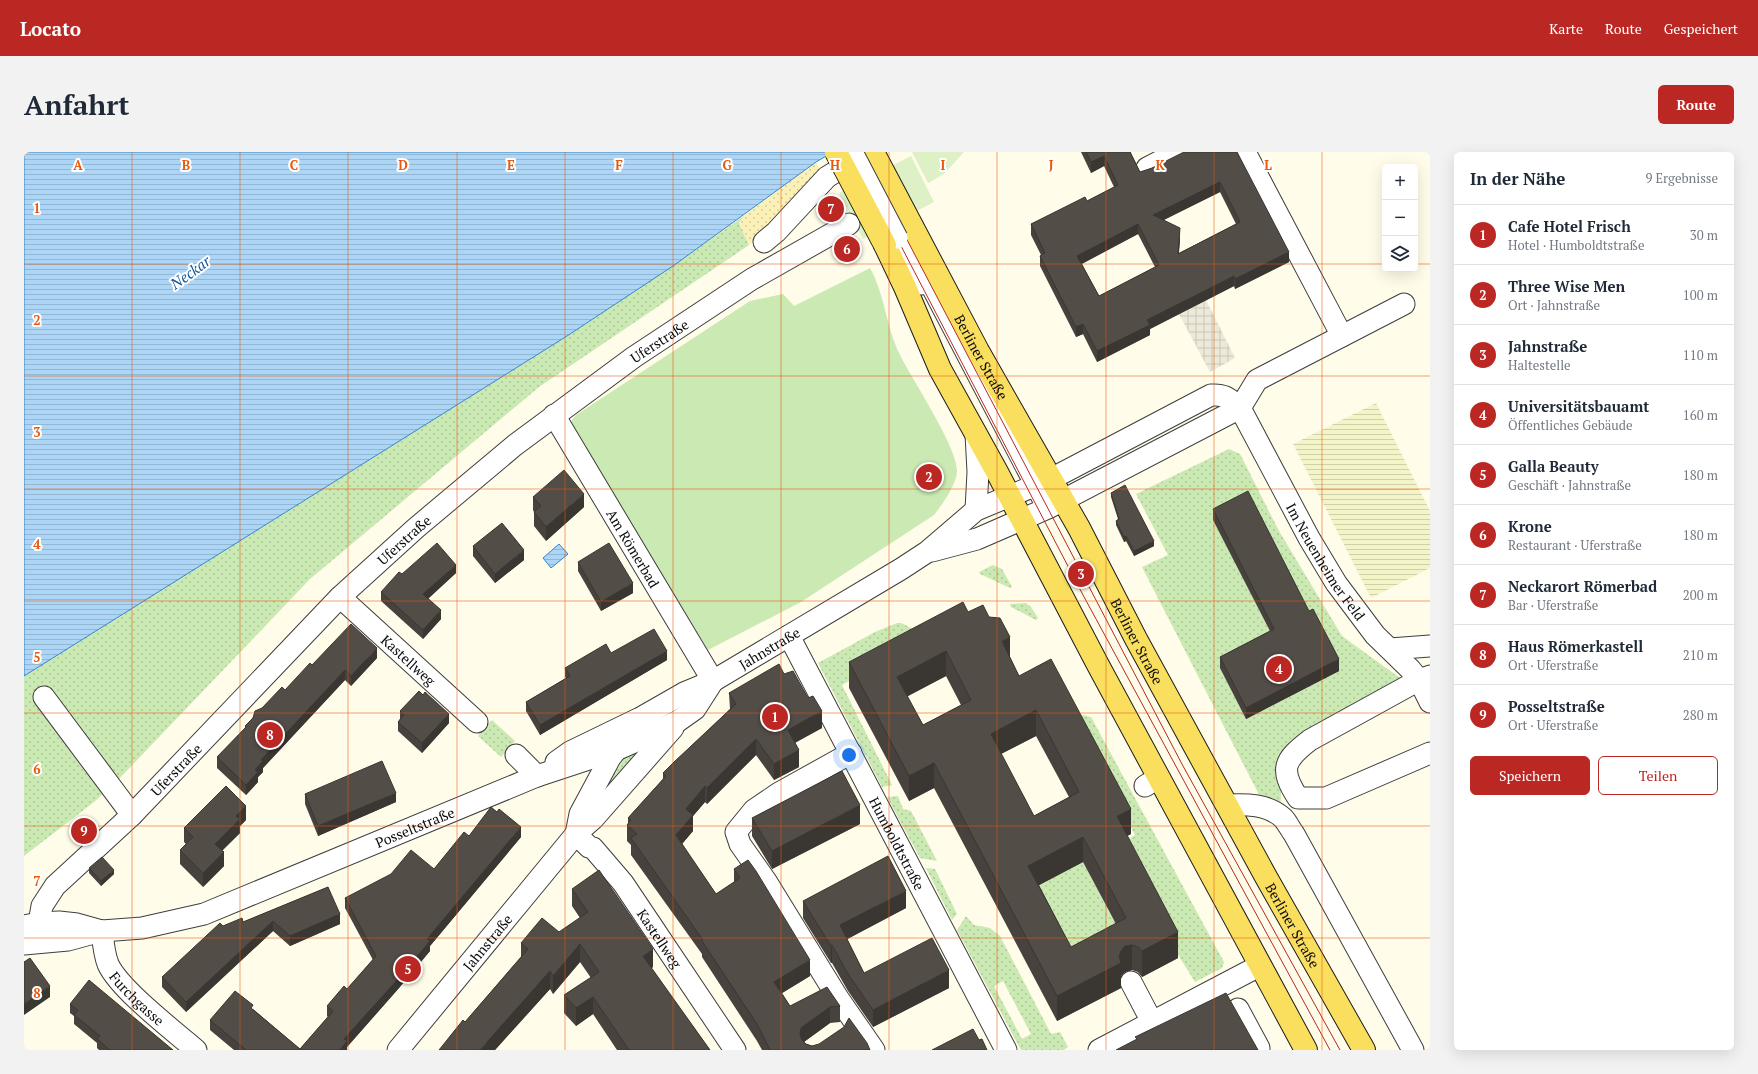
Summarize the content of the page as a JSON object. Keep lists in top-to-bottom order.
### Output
{
  "streets": {
    "main road": ["Berliner Straße"],
    "street": [
      "Uferstraße",
      "Am Römerbad",
      "Im Neuenheimer Feld",
      "Jahnstraße",
      "Kastellweg",
      "Posseltstraße",
      "Humboldtstraße",
      "Furchgasse"
    ]
  },
  "crossings": [
    ["Uferstraße", "Am Römerbad"],
    ["Uferstraße", "Kastellweg"],
    ["Uferstraße", "Posseltstraße"],
    ["Berliner Straße", "Jahnstraße"],
    ["Am Römerbad", "Jahnstraße"],
    ["Im Neuenheimer Feld", "Jahnstraße"],
    ["Jahnstraße", "Kastellweg"],
    ["Jahnstraße", "Posseltstraße"],
    ["Jahnstraße", "Humboldtstraße"],
    ["Posseltstraße", "Furchgasse"]
  ],
  "water": ["Neckar"],
  "page": {
    "header": "Locato",
    "nav": ["Karte", "Route", "Gespeichert"],
    "buttons": [
      "Route",
      ["Speichern", "Teilen"]
    ],
    "title": "Anfahrt",
    "heading": ["In der Nähe", "9 Ergebnisse"],
    "map_buttons": ["+", "−"],
    "pins": [
      "7",
      "6",
      "2",
      "3",
      "4",
      "1",
      "8",
      "9",
      "5"
    ],
    "list": [
      {
        "mark": "1",
        "name": "Cafe Hotel Frisch",
        "note": "Hotel · Humboldtstraße",
        "value": "30 m"
      },
      {
        "mark": "2",
        "name": "Three Wise Men",
        "note": "Ort · Jahnstraße",
        "value": "100 m"
      },
      {
        "mark": "3",
        "name": "Jahnstraße",
        "note": "Haltestelle",
        "value": "110 m"
      },
      {
        "mark": "4",
        "name": "Universitätsbauamt",
        "note": "Öffentliches Gebäude",
        "value": "160 m"
      },
      {
        "mark": "5",
        "name": "Galla Beauty",
        "note": "Geschäft · Jahnstraße",
        "value": "180 m"
      },
      {
        "mark": "6",
        "name": "Krone",
        "note": "Restaurant · Uferstraße",
        "value": "180 m"
      },
      {
        "mark": "7",
        "name": "Neckarort Römerbad",
        "note": "Bar · Uferstraße",
        "value": "200 m"
      },
      {
        "mark": "8",
        "name": "Haus Römerkastell",
        "note": "Ort · Uferstraße",
        "value": "210 m"
      },
      {
        "mark": "9",
        "name": "Posseltstraße",
        "note": "Ort · Uferstraße",
        "value": "280 m"
      }
    ]
  },
  "grid": {
    "columns": [
      "A",
      "B",
      "C",
      "D",
      "E",
      "F",
      "G",
      "H",
      "I",
      "J",
      "K",
      "L"
    ],
    "rows": [
      "1",
      "2",
      "3",
      "4",
      "5",
      "6",
      "7",
      "8"
    ]
  }
}
